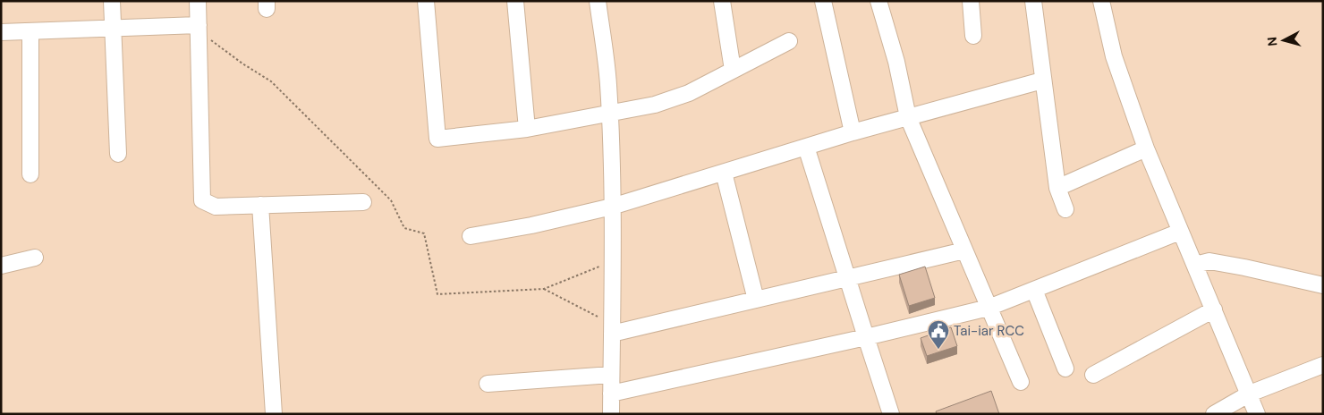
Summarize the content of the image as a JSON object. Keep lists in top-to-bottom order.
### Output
{
  "places": {
    "public building": ["Tai-iar RCC"]
  },
  "north": "left"
}
